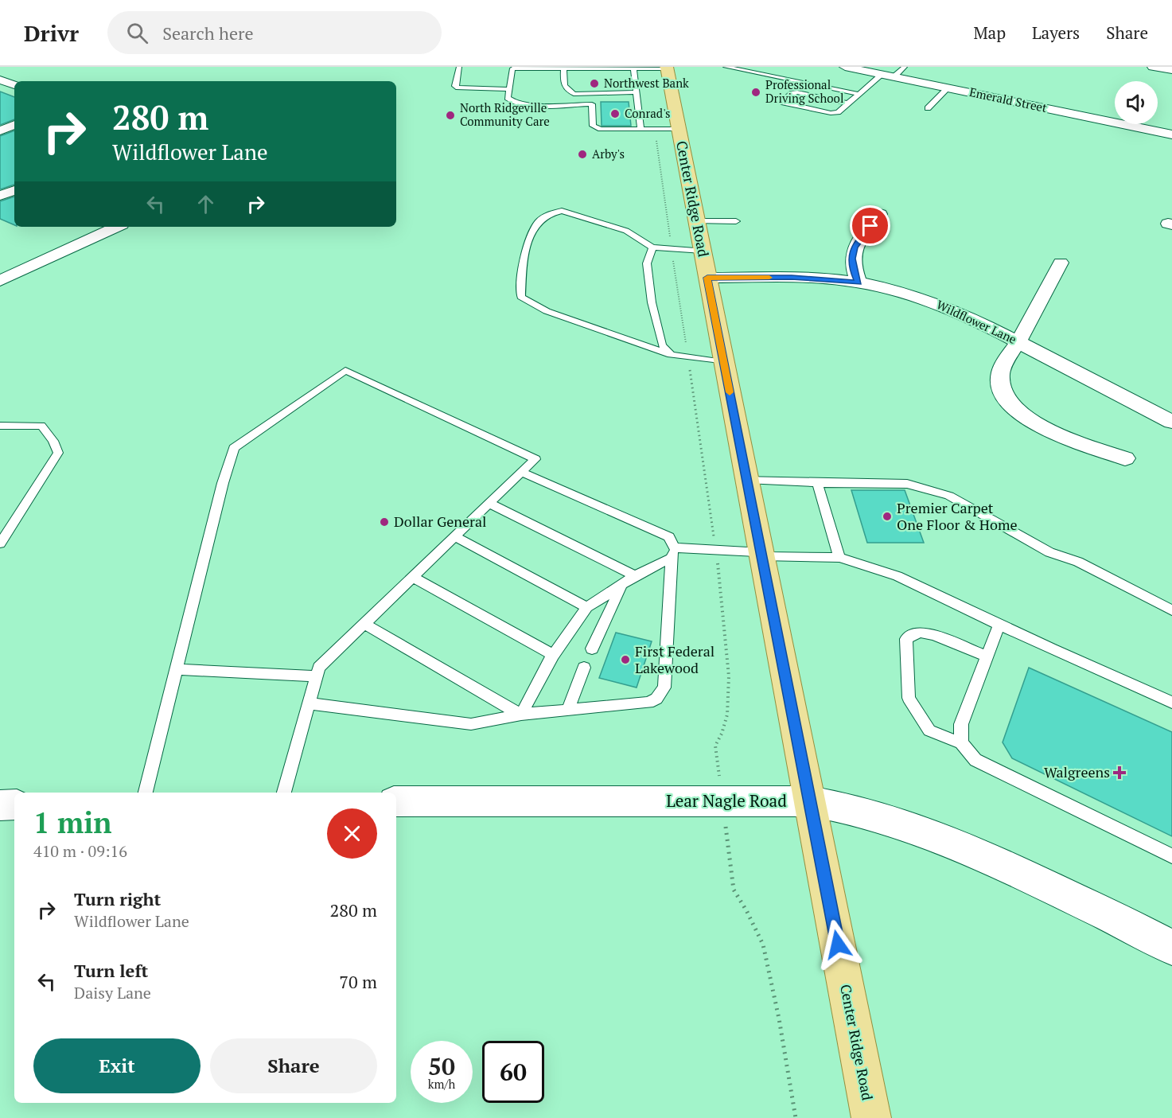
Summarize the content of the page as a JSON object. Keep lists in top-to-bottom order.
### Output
{
  "streets": {
    "main road": ["Center Ridge Road"],
    "street": ["Emerald Street", "Wildflower Lane", "Lear Nagle Road"]
  },
  "crossings": [
    ["Center Ridge Road", "Wildflower Lane"],
    ["Center Ridge Road", "Lear Nagle Road"]
  ],
  "places": {
    "other": [
      "Northwest Bank",
      "Professional Driving School",
      "Conrad's",
      "North Ridgeville Community Care",
      "Arby's",
      "Premier Carpet One Floor & Home",
      "Dollar General",
      "First Federal Lakewood"
    ],
    "health": ["Walgreens"]
  },
  "page": {
    "header": "Drivr",
    "search": "Search here",
    "nav": ["Map", "Layers", "Share"],
    "turn": ["280 m", "Wildflower Lane"],
    "heading": ["1 min", "410 m · 09:16"],
    "list": [
      {
        "name": "Turn right",
        "note": "Wildflower Lane",
        "value": "280 m"
      },
      {
        "name": "Turn left",
        "note": "Daisy Lane",
        "value": "70 m"
      }
    ],
    "buttons": ["Exit", "Share"],
    "speed": "50 km/h",
    "limit": "60"
  }
}
